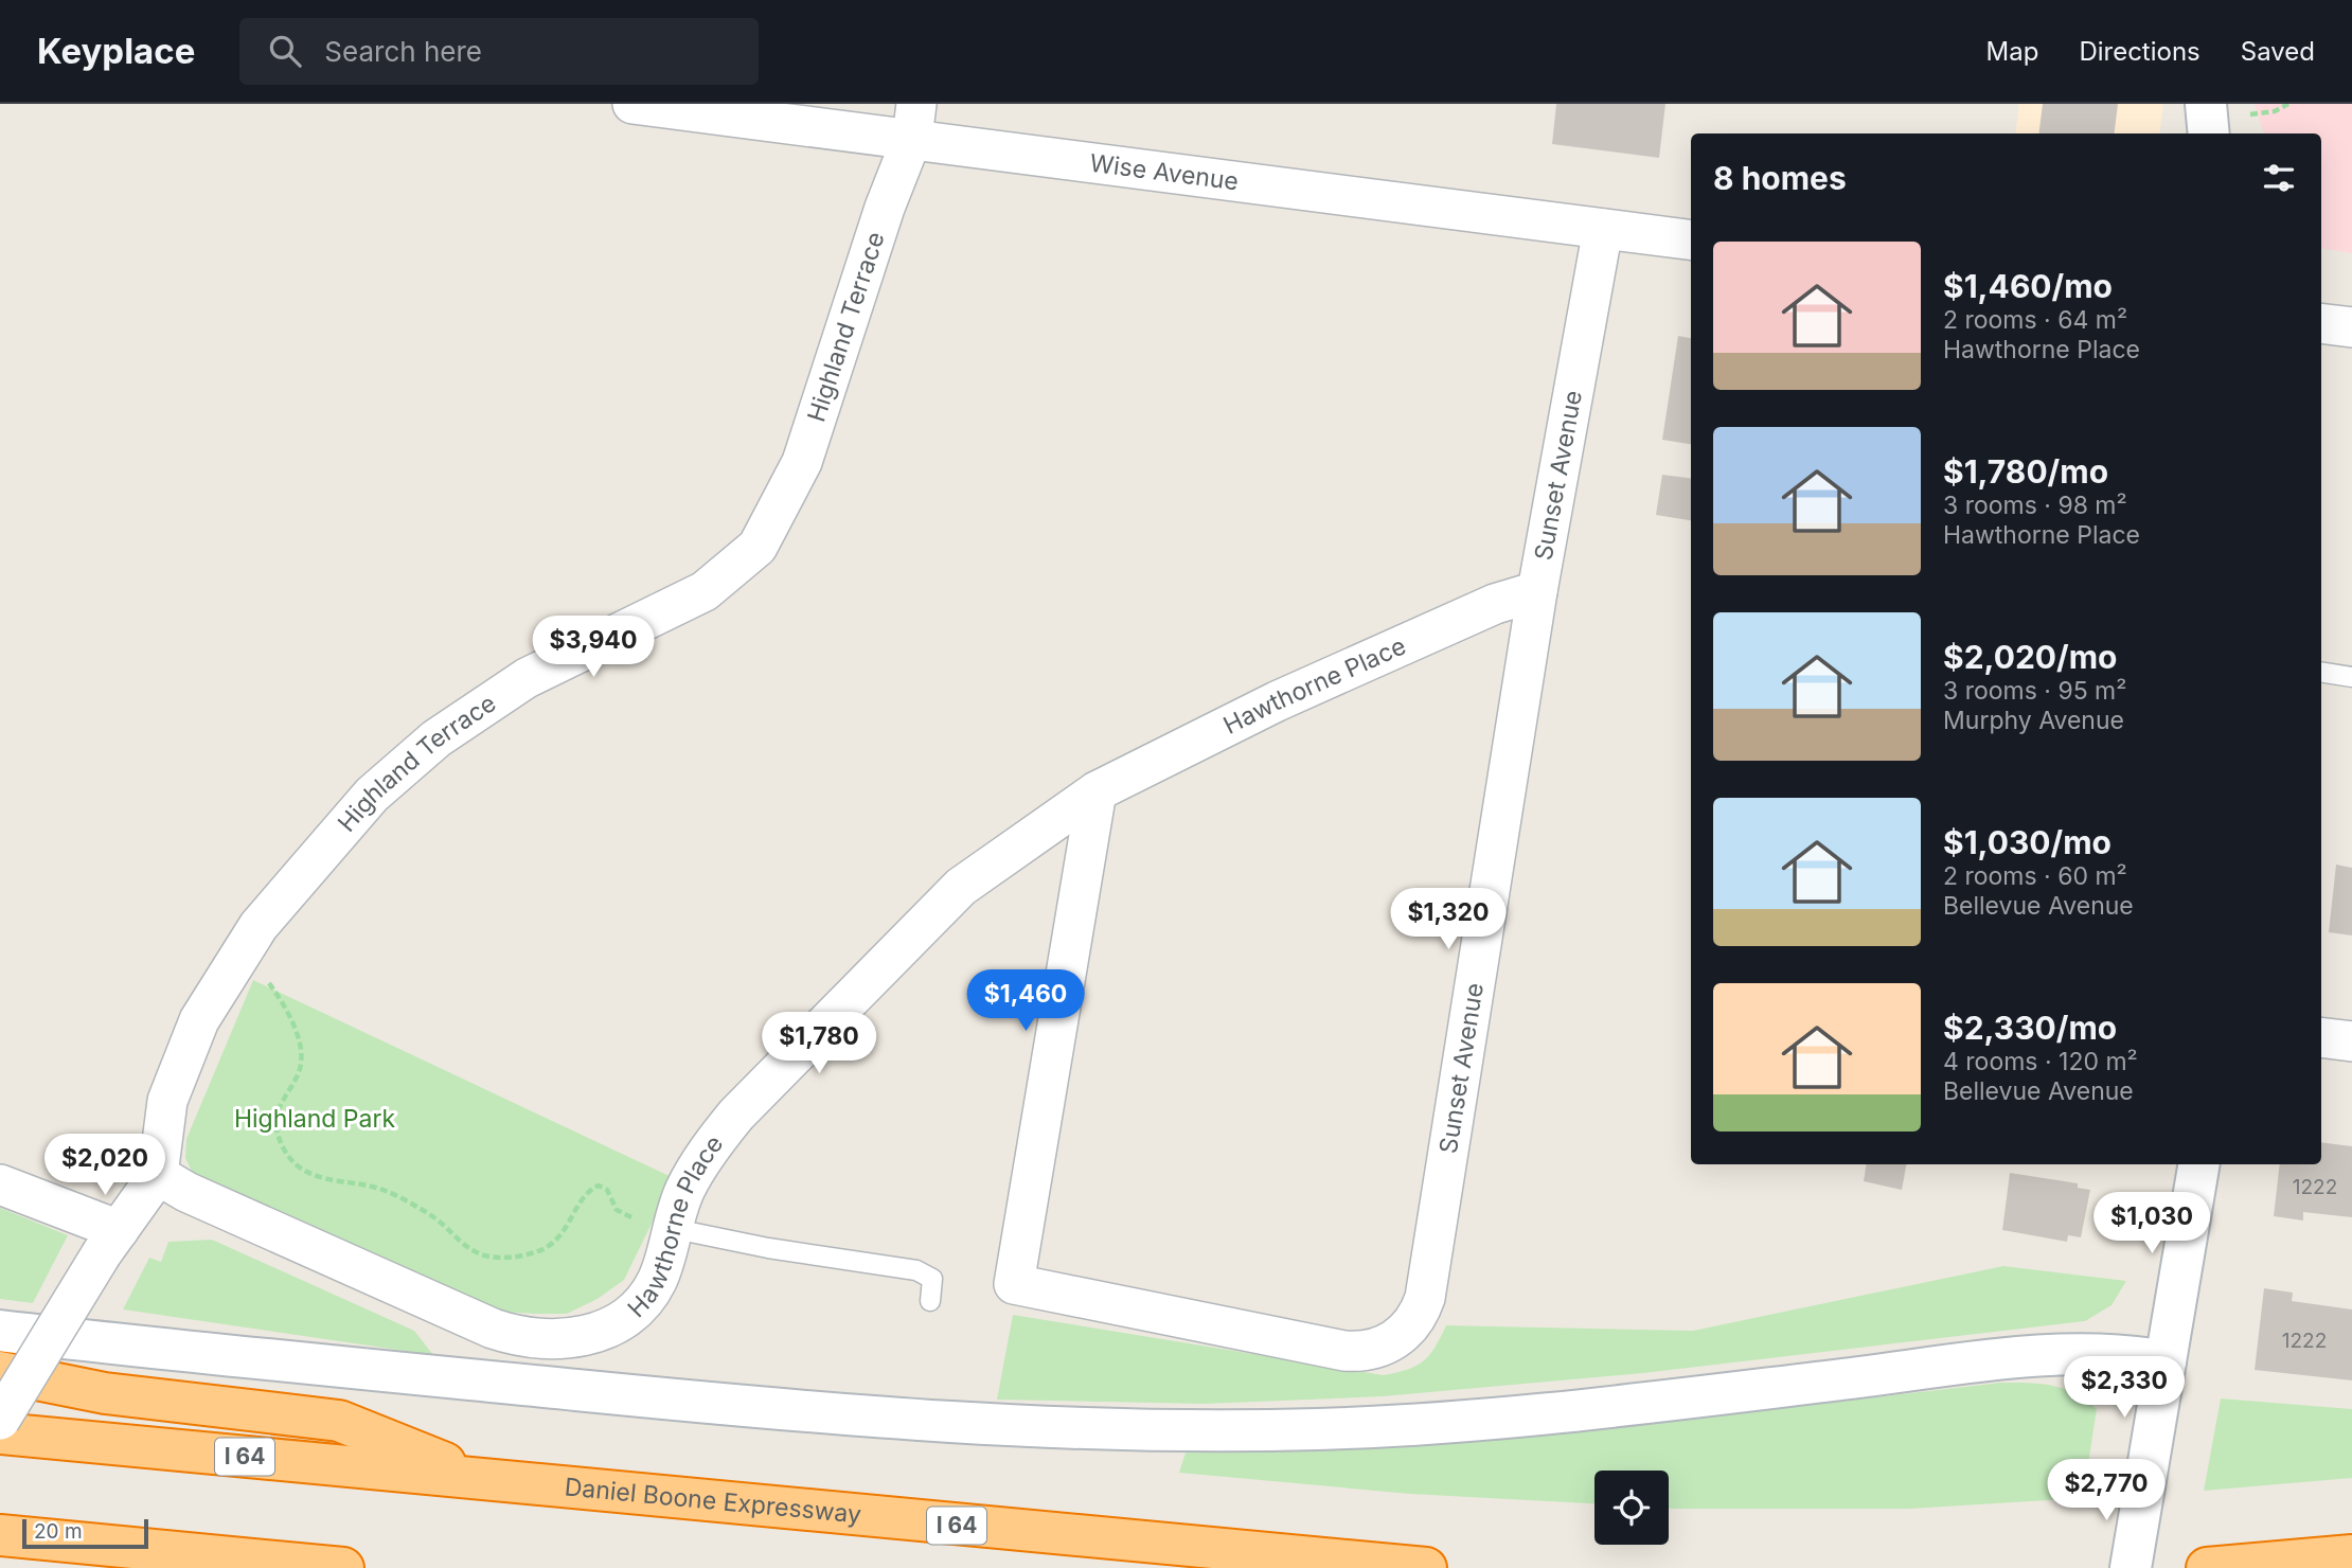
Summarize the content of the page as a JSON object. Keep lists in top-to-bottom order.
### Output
{
  "streets": {
    "highway": ["I 64", "Daniel Boone Expressway"],
    "street": [
      "Wise Avenue",
      "Highland Terrace",
      "Sunset Avenue",
      "Hawthorne Place"
    ]
  },
  "crossings": [
    ["Wise Avenue", "Highland Terrace"],
    ["Wise Avenue", "Sunset Avenue"],
    ["Highland Terrace", "Hawthorne Place"],
    ["Sunset Avenue", "Hawthorne Place"]
  ],
  "parks": ["Highland Park"],
  "house_numbers": ["1222", "1222"],
  "scale_bar": "20 m",
  "page": {
    "header": "Keyplace",
    "search": "Search here",
    "nav": ["Map", "Directions", "Saved"],
    "heading": "8 homes",
    "list": [
      {
        "name": "$1,460/mo",
        "note": "2 rooms · 64 m² · Hawthorne Place"
      },
      {
        "name": "$1,780/mo",
        "note": "3 rooms · 98 m² · Hawthorne Place"
      },
      {
        "name": "$2,020/mo",
        "note": "3 rooms · 95 m² · Murphy Avenue"
      },
      {
        "name": "$1,030/mo",
        "note": "2 rooms · 60 m² · Bellevue Avenue"
      },
      {
        "name": "$2,330/mo",
        "note": "4 rooms · 120 m² · Bellevue Avenue"
      }
    ],
    "price": [
      "$3,940",
      "$1,320",
      "$1,460",
      "$1,780",
      "$2,020",
      "$1,030",
      "$2,330",
      "$2,770"
    ],
    "scale": "20 m"
  }
}
